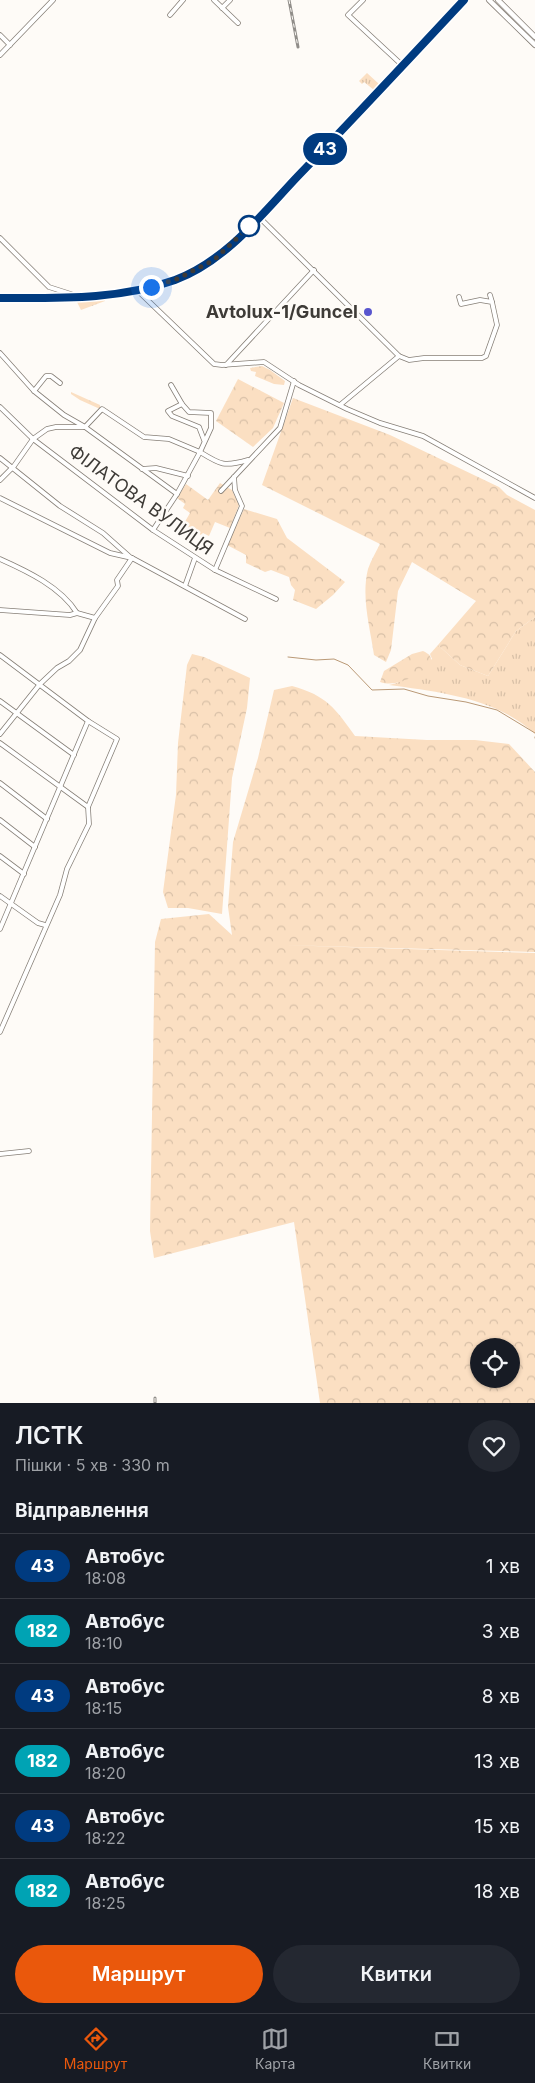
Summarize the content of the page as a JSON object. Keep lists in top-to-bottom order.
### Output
{
  "streets": {
    "street": ["ФІЛАТОВА ВУЛИЦЯ"]
  },
  "places": ["Avtolux-1/Guncel"],
  "lines": ["bus line 43"],
  "page": {
    "on_map": "43",
    "heading": [
      ["ЛСТК", "Пішки · 5 хв · 330 m"],
      "Відправлення"
    ],
    "list": [
      {
        "mark": "43",
        "name": "Автобус",
        "note": "18:08",
        "value": "1 хв"
      },
      {
        "mark": "182",
        "name": "Автобус",
        "note": "18:10",
        "value": "3 хв"
      },
      {
        "mark": "43",
        "name": "Автобус",
        "note": "18:15",
        "value": "8 хв"
      },
      {
        "mark": "182",
        "name": "Автобус",
        "note": "18:20",
        "value": "13 хв"
      },
      {
        "mark": "43",
        "name": "Автобус",
        "note": "18:22",
        "value": "15 хв"
      },
      {
        "mark": "182",
        "name": "Автобус",
        "note": "18:25",
        "value": "18 хв"
      }
    ],
    "buttons": ["Маршрут", "Квитки"],
    "tabs": ["Маршрут", "Карта", "Квитки"]
  }
}
